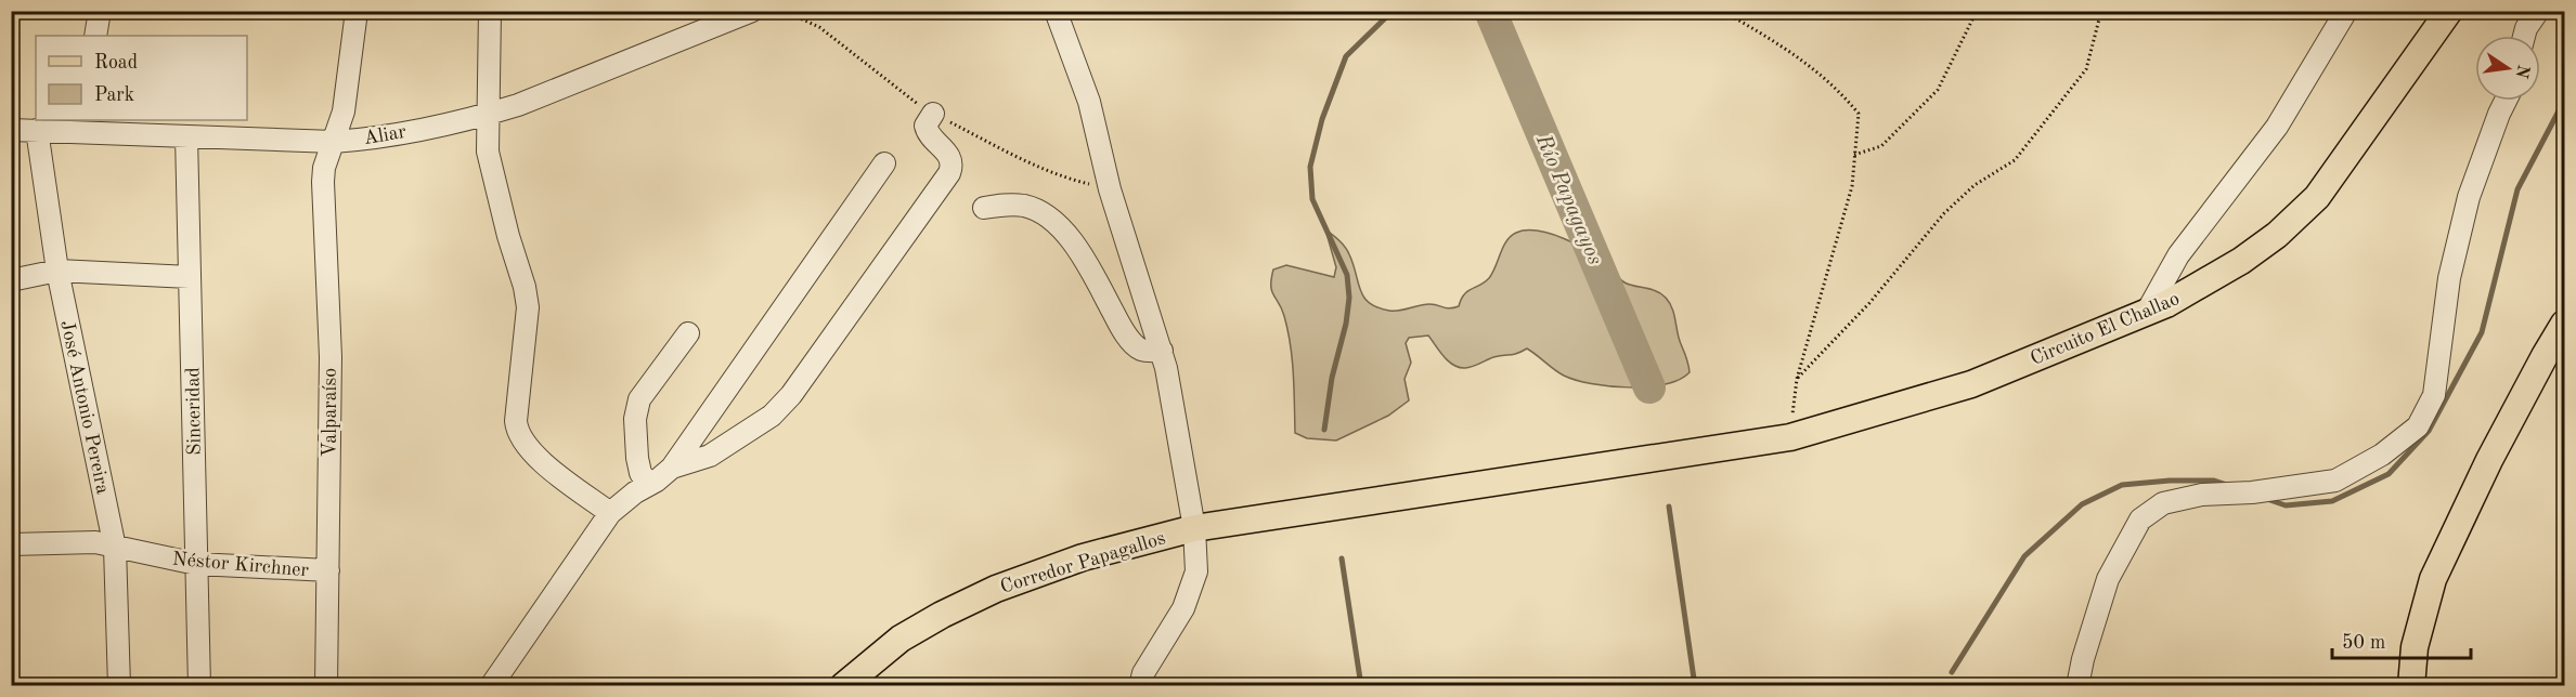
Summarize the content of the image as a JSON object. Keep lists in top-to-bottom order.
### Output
{
  "streets": {
    "main road": ["Circuito El Challao", "Corredor Papagallos"],
    "street": [
      "Aliar",
      "José Antonio Pereira",
      "Sinceridad",
      "Valparaíso",
      "Néstor Kirchner"
    ]
  },
  "crossings": [
    ["Aliar", "José Antonio Pereira"],
    ["Aliar", "Sinceridad"],
    ["Aliar", "Valparaíso"],
    ["Circuito El Challao", "Corredor Papagallos"],
    ["José Antonio Pereira", "Néstor Kirchner"],
    ["Sinceridad", "Néstor Kirchner"],
    ["Valparaíso", "Néstor Kirchner"]
  ],
  "water": ["Río Papagayos"],
  "legend": ["Road", "Park"],
  "scale_bar": "50 m",
  "north": "right"
}
